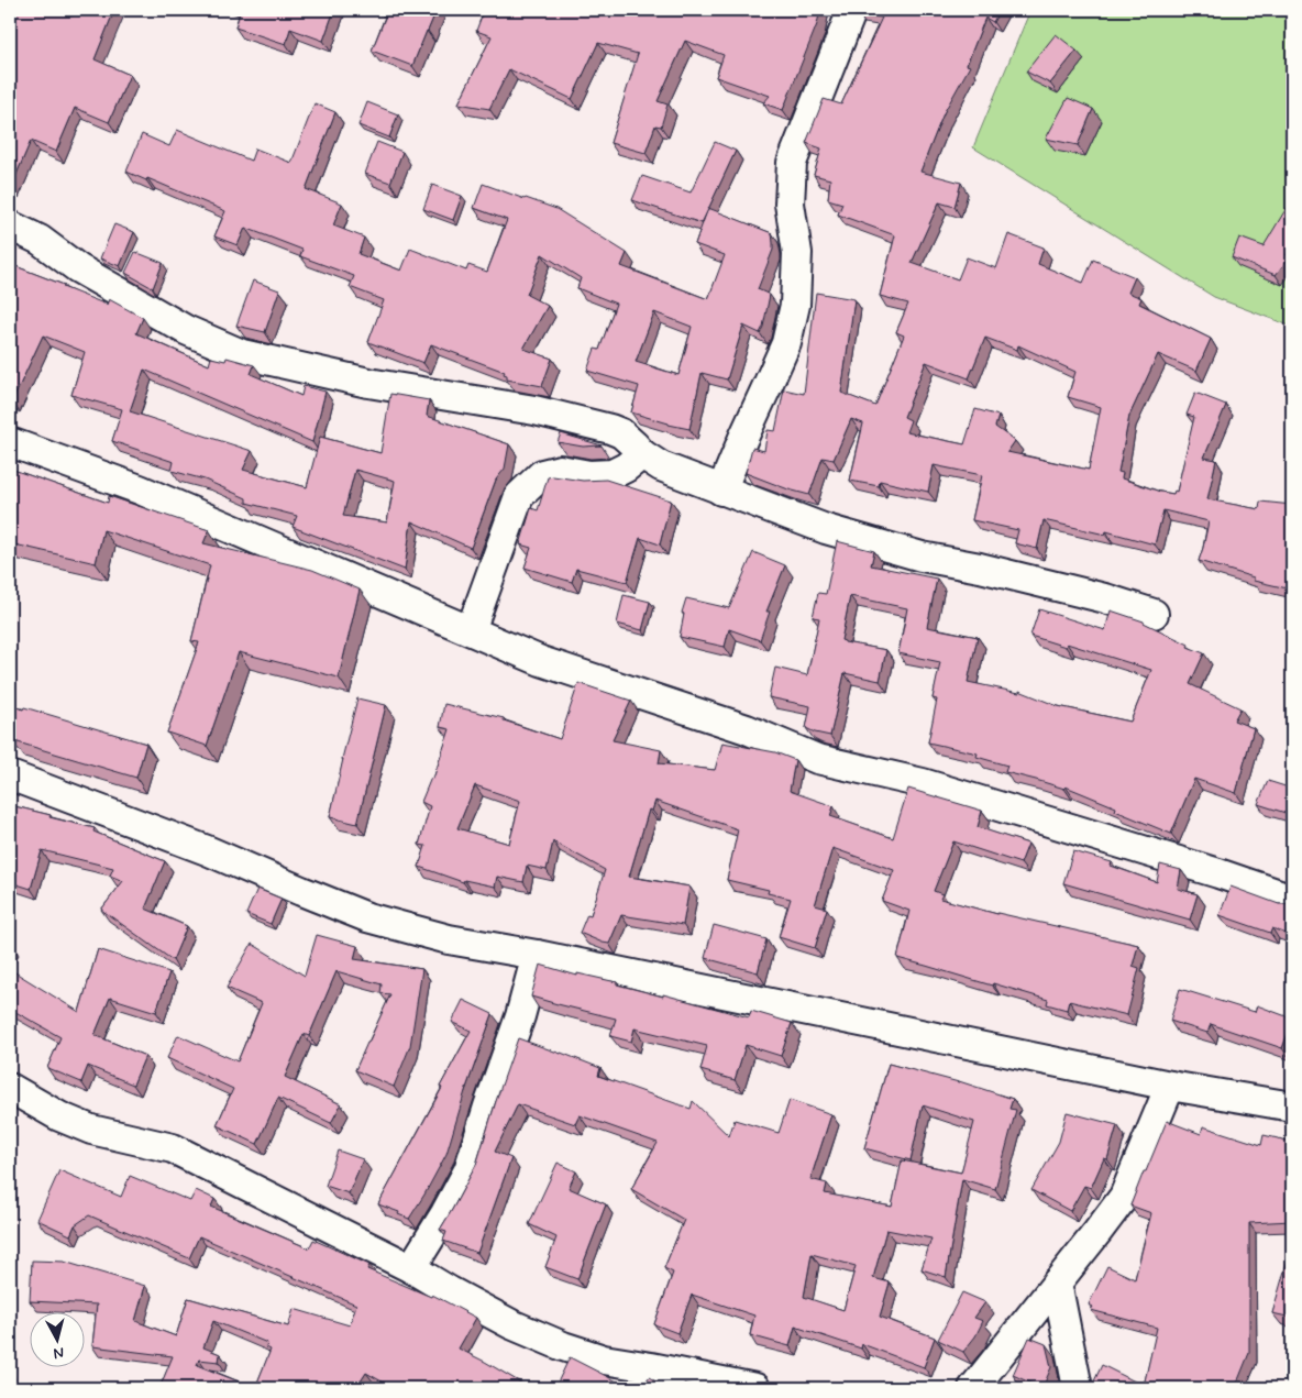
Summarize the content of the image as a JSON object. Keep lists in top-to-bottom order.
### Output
{
  "north": "bottom"
}
